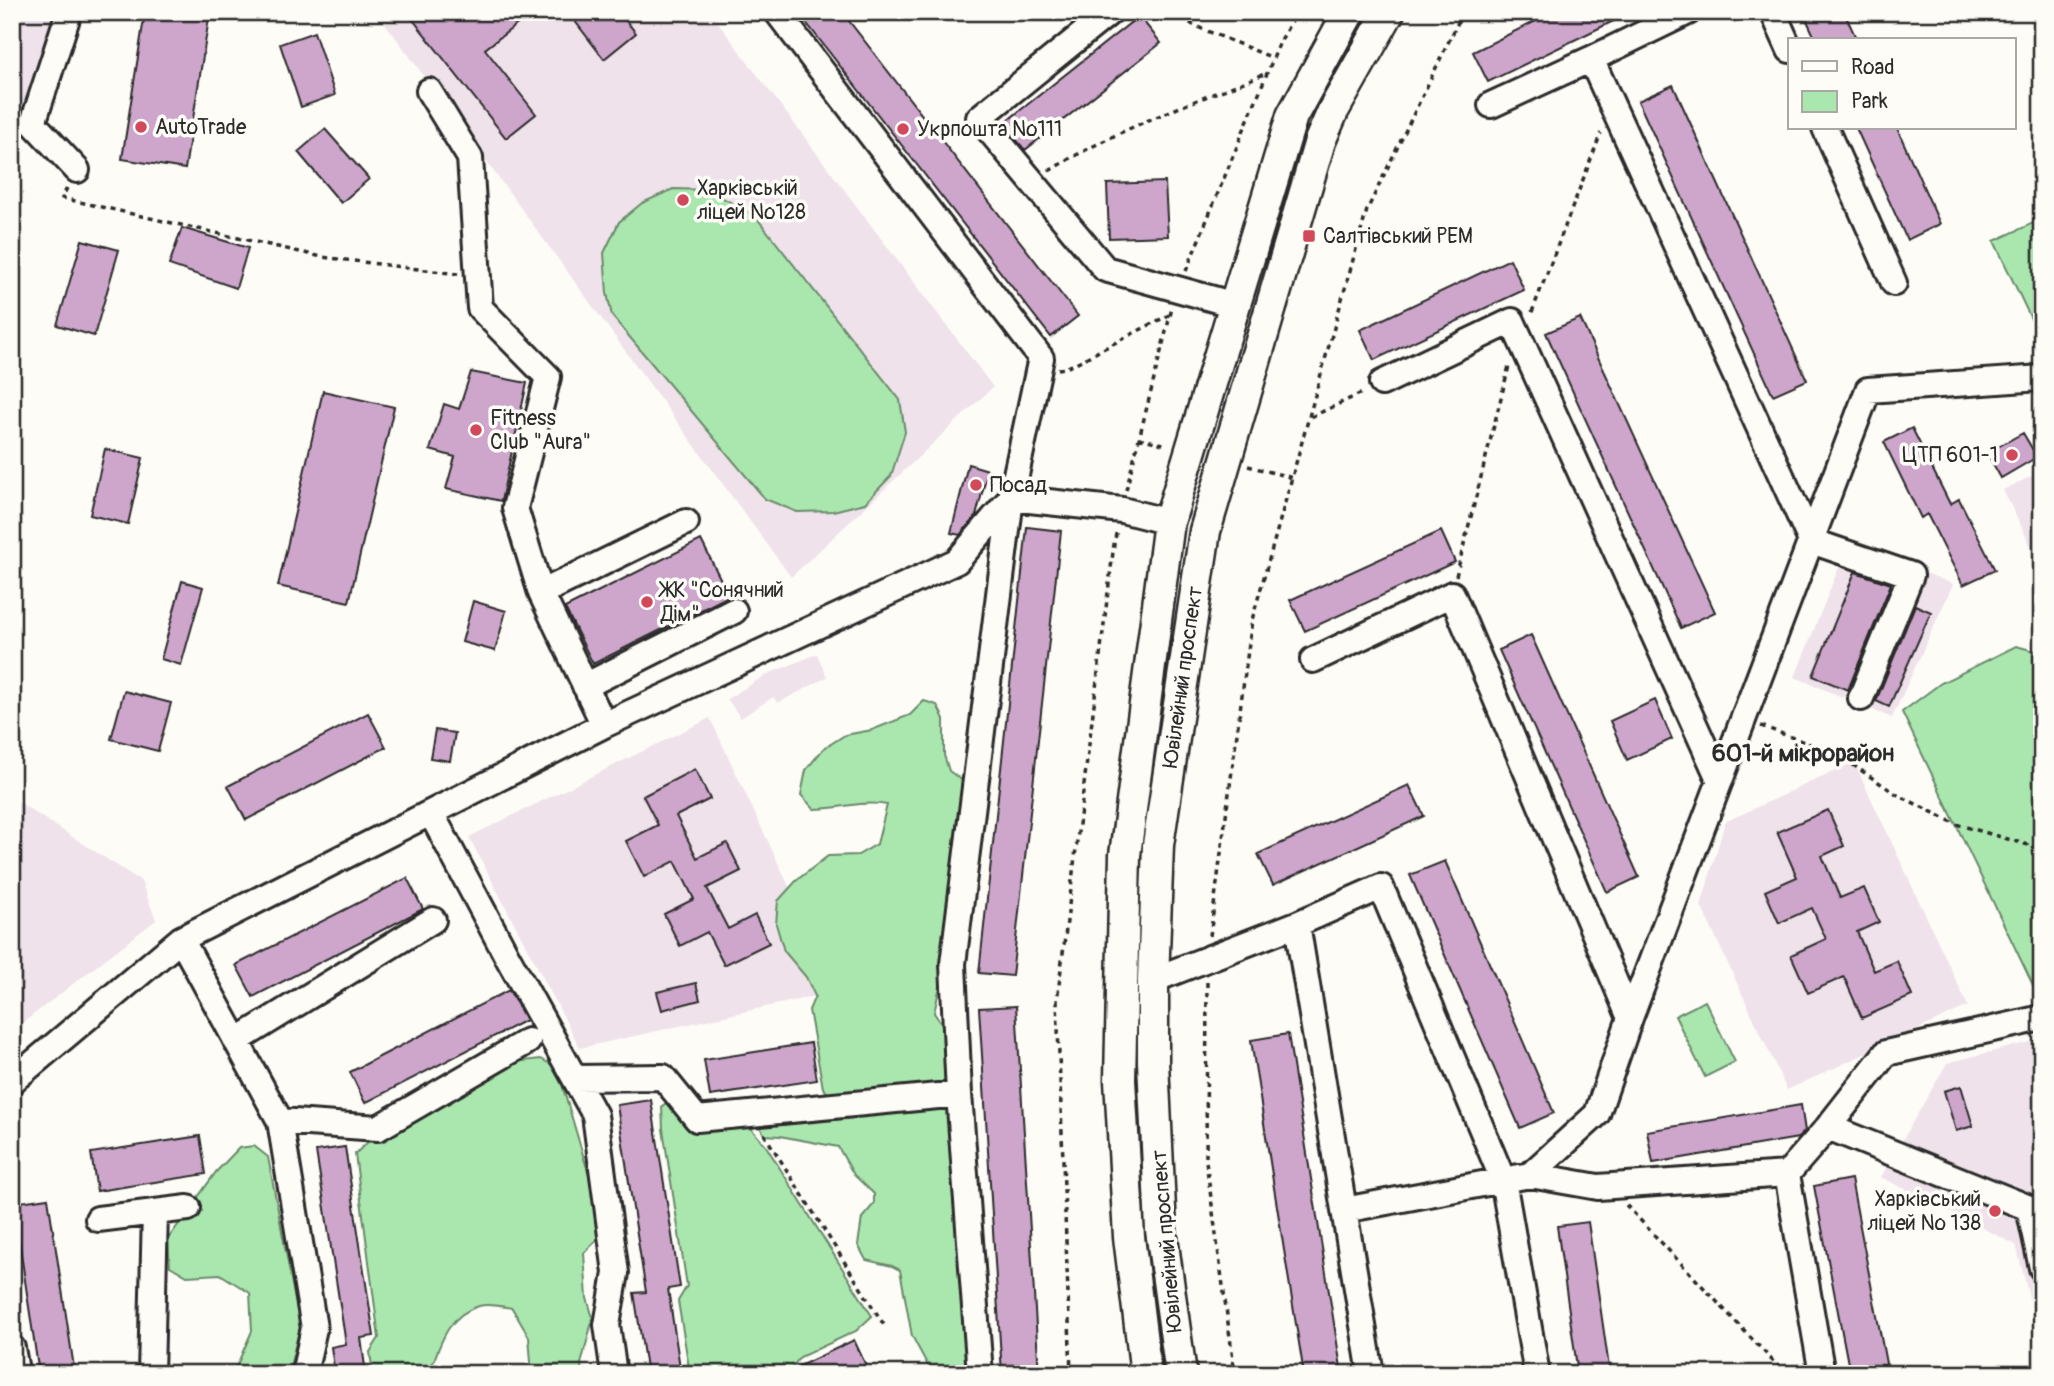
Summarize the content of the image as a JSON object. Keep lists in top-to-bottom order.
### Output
{
  "streets": {
    "main road": ["Ювілейний проспект"]
  },
  "districts": ["601-й мікрорайон"],
  "places": {
    "other": [
      "AutoTrade",
      "Укрпошта №111",
      "Харківській ліцей №128",
      "Fitness Club \"Aura\"",
      "ЦТП 601-1",
      "Посад",
      "ЖК \"Сонячний Дім\"",
      "Харківський ліцей № 138"
    ],
    "transit": ["Салтівський РЕМ"]
  },
  "legend": ["Road", "Park"]
}
